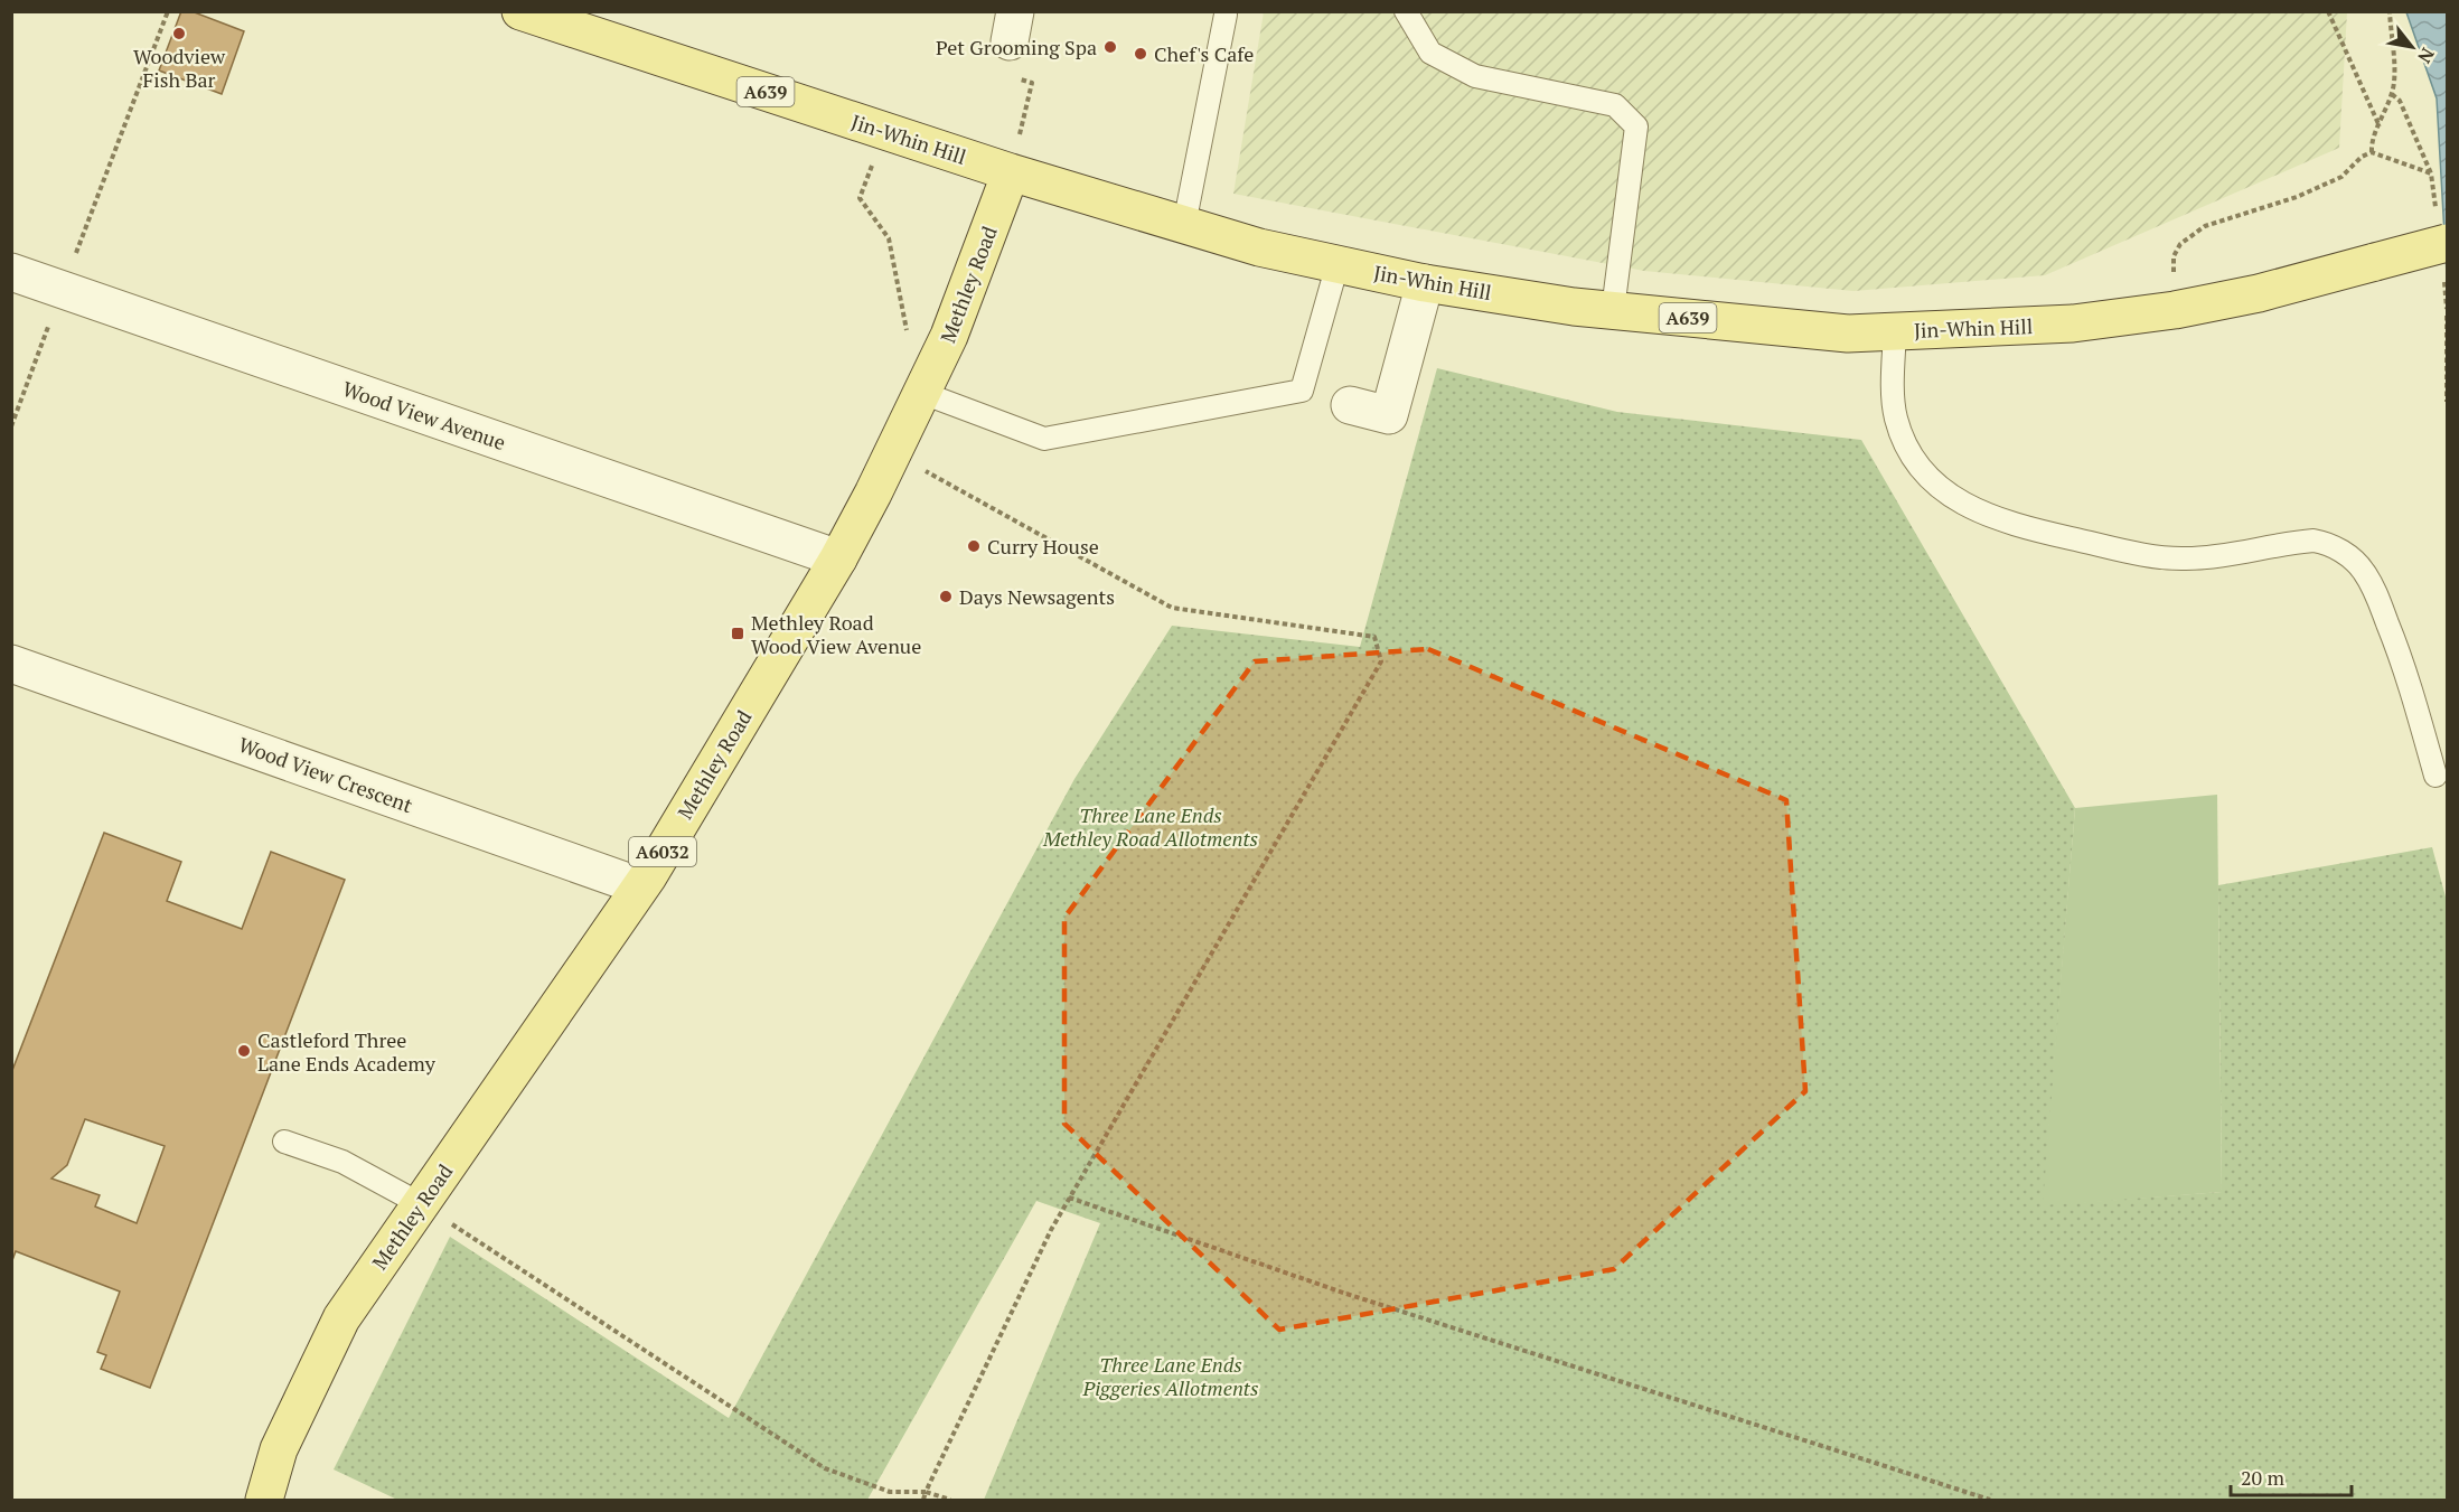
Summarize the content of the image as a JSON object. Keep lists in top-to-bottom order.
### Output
{
  "streets": {
    "main road": [
      "A639",
      "Jin-Whin Hill",
      "Methley Road",
      "A6032"
    ],
    "street": ["Wood View Avenue", "Wood View Crescent"]
  },
  "crossings": [
    ["Jin-Whin Hill", "Methley Road"],
    ["Methley Road", "Wood View Avenue"],
    ["Methley Road", "Wood View Crescent"]
  ],
  "parks": ["Three Lane Ends Methley Road Allotments", "Three Lane Ends Piggeries Allotments"],
  "places": {
    "other": [
      "Woodview Fish Bar",
      "Pet Grooming Spa",
      "Chef's Cafe",
      "Curry House",
      "Days Newsagents",
      "Castleford Three Lane Ends Academy"
    ],
    "transit": ["Methley Road Wood View Avenue"]
  },
  "scale_bar": "20 m",
  "north": "bottom right"
}
